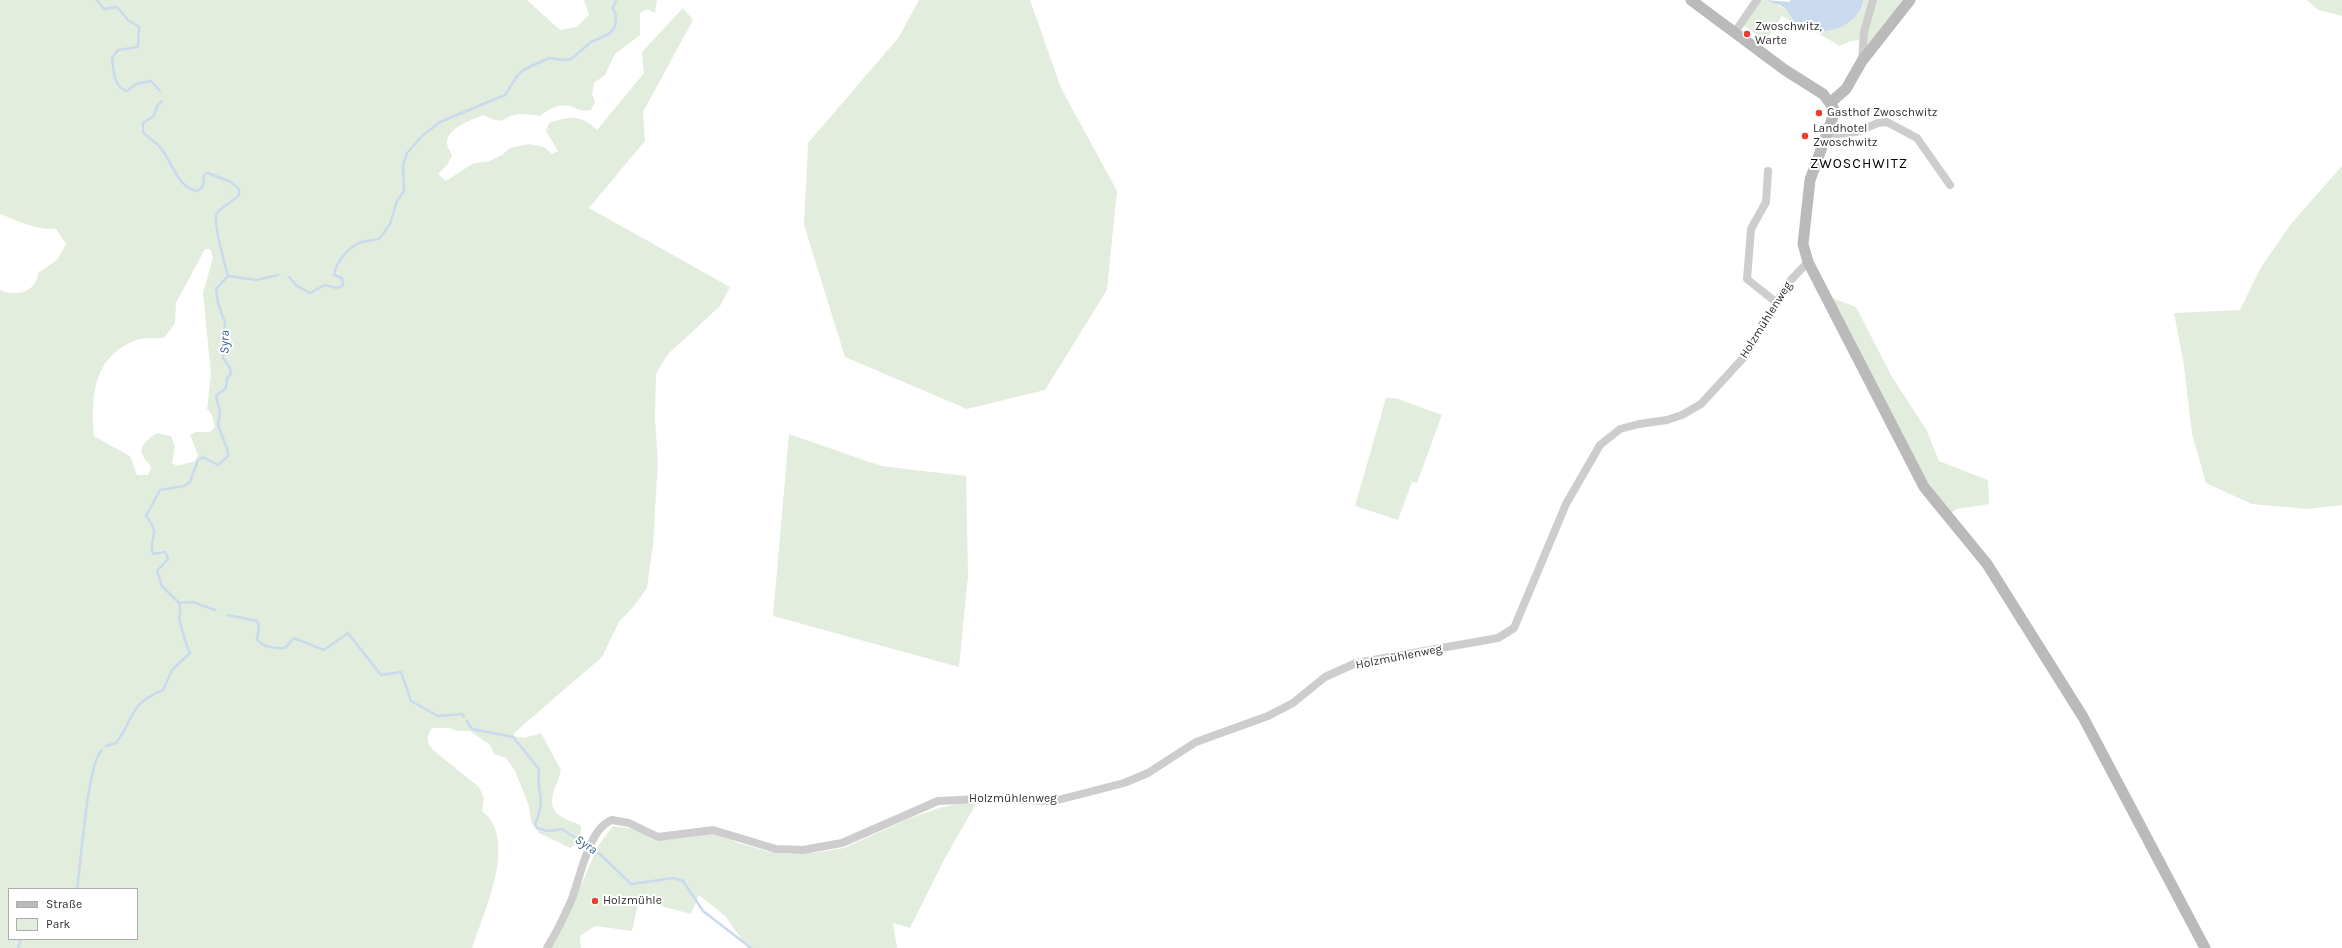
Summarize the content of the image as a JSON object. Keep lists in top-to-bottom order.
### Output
{
  "streets": {
    "street": ["Holzmühlenweg"]
  },
  "districts": ["ZWOSCHWITZ"],
  "water": ["Syra"],
  "places": [
    "Zwoschwitz, Warte",
    "Gasthof Zwoschwitz",
    "Landhotel Zwoschwitz",
    "Holzmühle"
  ],
  "legend": ["Straße", "Park"]
}
